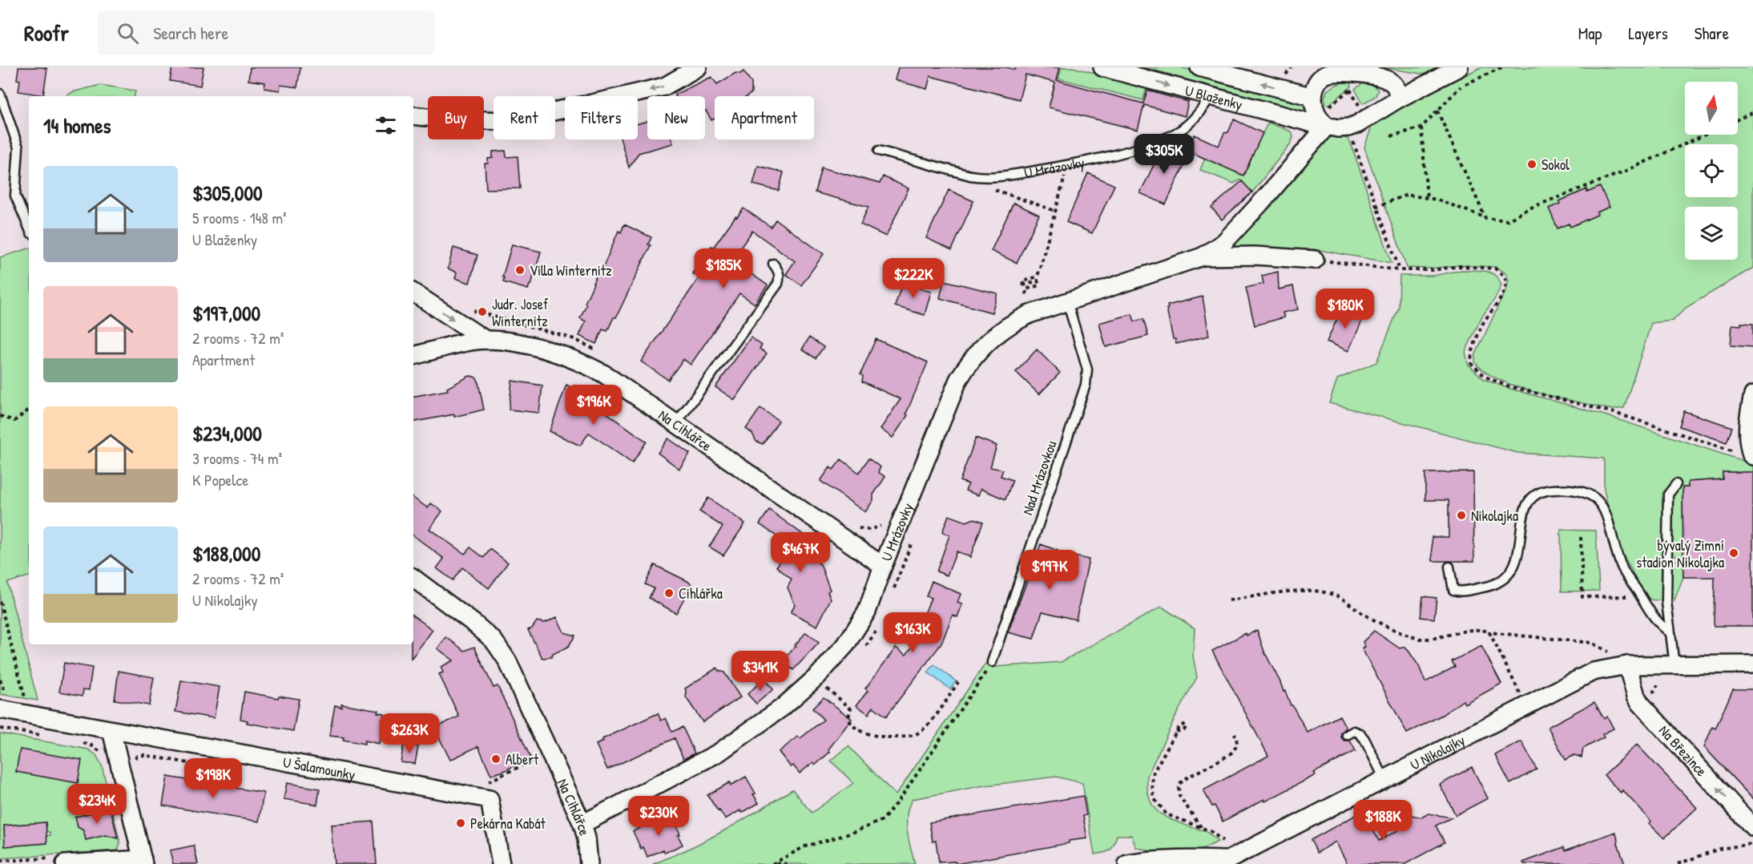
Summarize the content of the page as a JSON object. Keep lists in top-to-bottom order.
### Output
{
  "streets": {
    "street": [
      "U Blaženky",
      "U Mrázovky",
      "Na Cihlářce",
      "Na Březince",
      "U Nikolajky",
      "U Šalamounky"
    ],
    "lane": ["Nad Mrázovkou"]
  },
  "crossings": [
    ["U Blaženky", "U Mrázovky"],
    ["U Mrázovky", "Na Cihlářce"],
    ["U Mrázovky", "Nad Mrázovkou"],
    ["Na Březince", "U Nikolajky"]
  ],
  "one_way": ["Na Březince"],
  "places": [
    "Sokol",
    "Villa Winternitz",
    "Judr. Josef Winternitz",
    "Nikolajka",
    "bývalý Zimní stadion Nikolajka",
    "Cihlářka",
    "Albert",
    "Pekárna Kabát"
  ],
  "north": "top",
  "page": {
    "header": "Roofr",
    "search": "Search here",
    "nav": ["Map", "Layers", "Share"],
    "chip": [
      "Buy",
      "Rent",
      "Filters",
      "New",
      "Apartment"
    ],
    "heading": "14 homes",
    "price": [
      "$305K",
      "$185K",
      "$222K",
      "$180K",
      "$196K",
      "$467K",
      "$197K",
      "$163K",
      "$341K",
      "$263K",
      "$198K",
      "$234K",
      "$230K",
      "$188K"
    ],
    "list": [
      {
        "name": "$305,000",
        "note": "5 rooms · 148 m² · U Blaženky"
      },
      {
        "name": "$197,000",
        "note": "2 rooms · 72 m² · Apartment"
      },
      {
        "name": "$234,000",
        "note": "3 rooms · 74 m² · K Popelce"
      },
      {
        "name": "$188,000",
        "note": "2 rooms · 72 m² · U Nikolajky"
      }
    ]
  }
}
